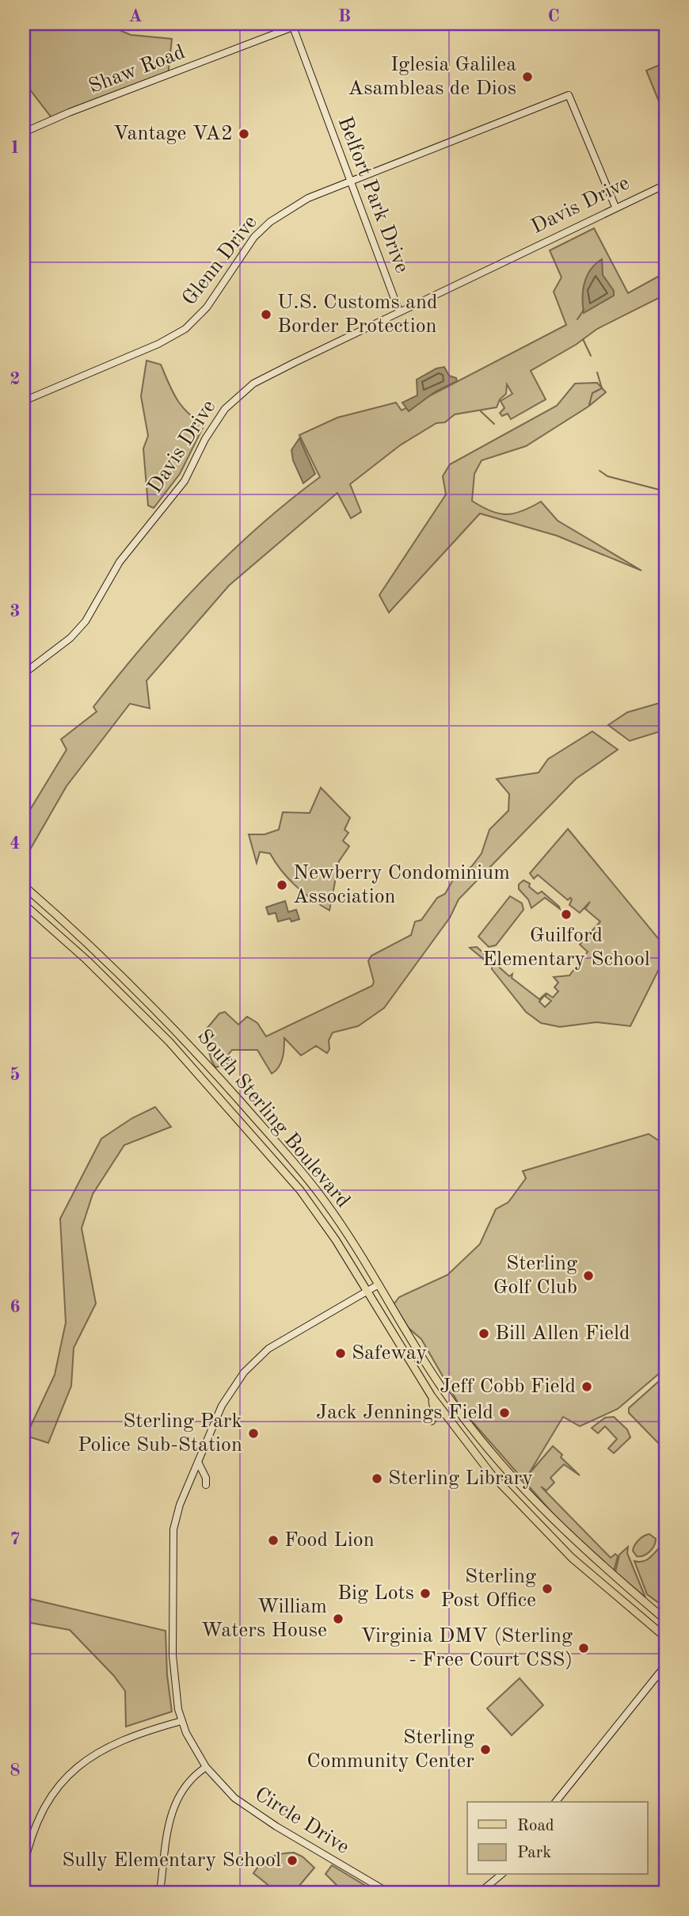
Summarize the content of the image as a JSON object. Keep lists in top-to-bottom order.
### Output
{
  "streets": {
    "main road": ["South Sterling Boulevard"],
    "street": [
      "Shaw Road",
      "Belfort Park Drive",
      "Davis Drive",
      "Glenn Drive",
      "Circle Drive"
    ]
  },
  "crossings": [
    ["Shaw Road", "Belfort Park Drive"],
    ["Belfort Park Drive", "Davis Drive"],
    ["Belfort Park Drive", "Glenn Drive"],
    ["Davis Drive", "Glenn Drive"],
    ["South Sterling Boulevard", "Circle Drive"]
  ],
  "places": [
    "Iglesia Galilea Asambleas de Dios",
    "Vantage VA2",
    "U.S. Customs and Border Protection",
    "Newberry Condominium Association",
    "Guilford Elementary School",
    "Sterling Golf Club",
    "Bill Allen Field",
    "Safeway",
    "Jeff Cobb Field",
    "Jack Jennings Field",
    "Sterling Park Police Sub-Station",
    "Sterling Library",
    "Food Lion",
    "Sterling Post Office",
    "Big Lots",
    "William Waters House",
    "Virginia DMV (Sterling - Free Court CSS)",
    "Sterling Community Center",
    "Sully Elementary School"
  ],
  "legend": ["Road", "Park"],
  "grid": {
    "columns": ["A", "B", "C"],
    "rows": [
      "1",
      "2",
      "3",
      "4",
      "5",
      "6",
      "7",
      "8"
    ]
  }
}
